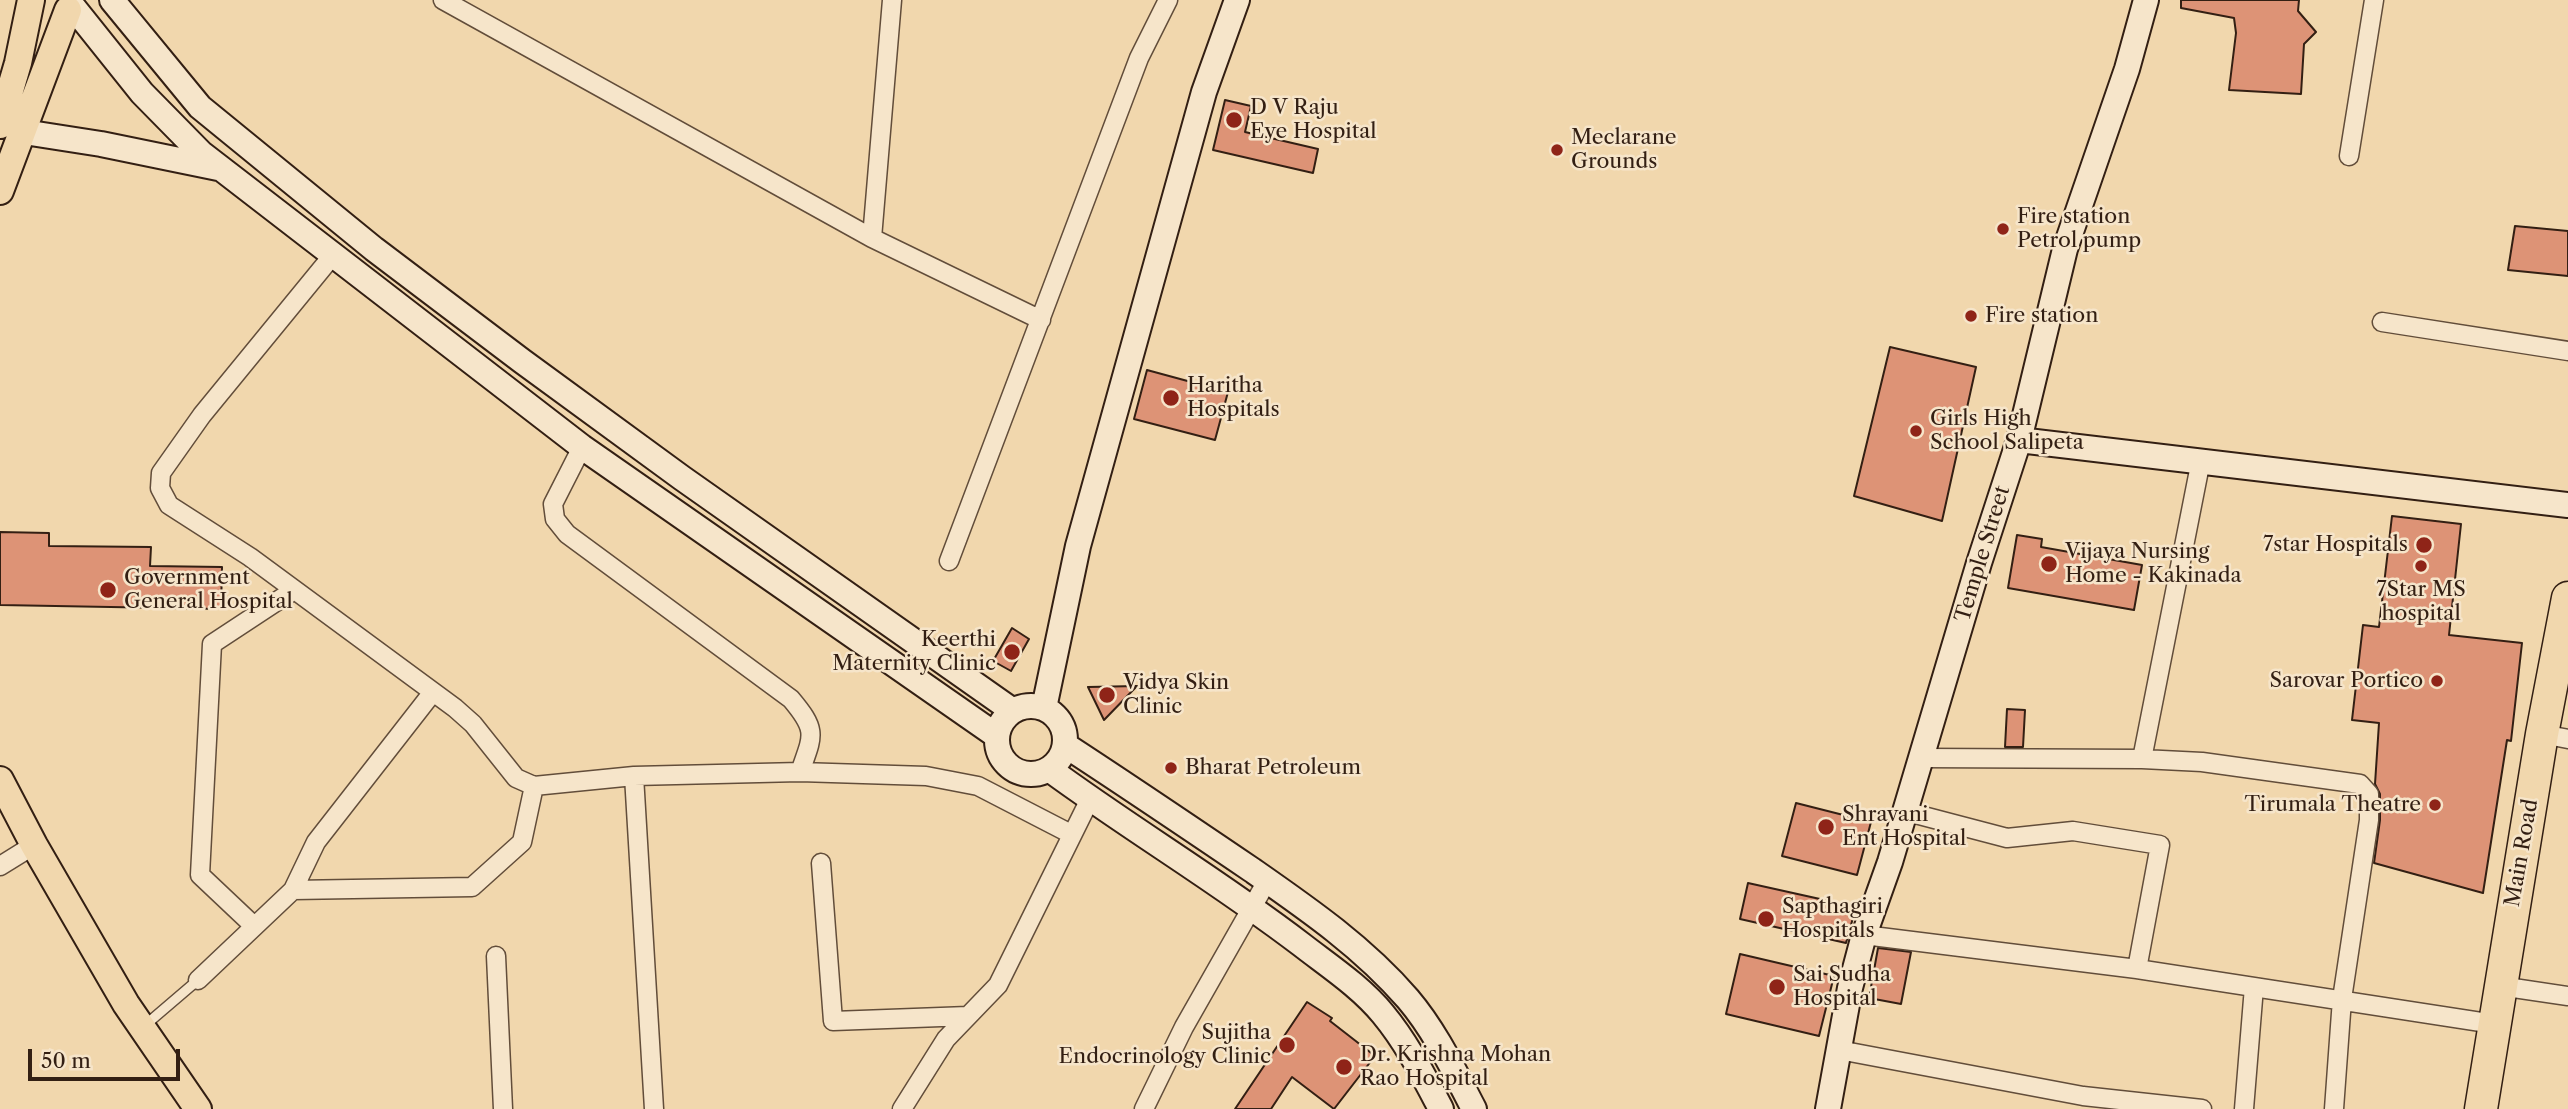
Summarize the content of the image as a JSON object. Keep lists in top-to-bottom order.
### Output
{
  "streets": {
    "highway": ["Main Road"],
    "street": ["Temple Street"]
  },
  "places": [
    "D V Raju Eye Hospital",
    "Meclarane Grounds",
    "Fire station Petrol pump",
    "Fire station",
    "Haritha Hospitals",
    "Girls High School Salipeta",
    "7star Hospitals",
    "Vijaya Nursing Home - Kakinada",
    "7Star MS hospital",
    "Government General Hospital",
    "Keerthi Maternity Clinic",
    "Sarovar Portico",
    "Vidya Skin Clinic",
    "Bharat Petroleum",
    "Tirumala Theatre",
    "Shravani Ent Hospital",
    "Sapthagiri Hospitals",
    "Sai Sudha Hospital",
    "Sujitha Endocrinology Clinic",
    "Dr. Krishna Mohan Rao Hospital"
  ],
  "scale_bar": "50 m"
}
